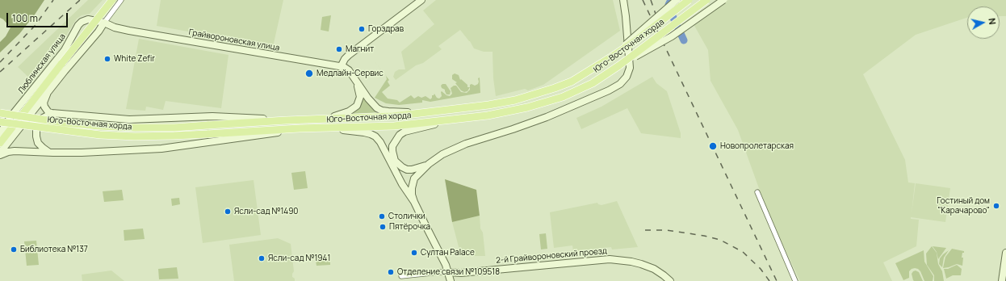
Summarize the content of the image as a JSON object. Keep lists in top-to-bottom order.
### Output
{
  "streets": {
    "main road": [
      "Грайвороновская улица",
      "Юго-Восточная хорда",
      "Люблинская улица",
      "2-й Грайвороновский проезд"
    ]
  },
  "crossings": [
    ["Грайвороновская улица", "Юго-Восточная хорда"],
    ["Грайвороновская улица", "Люблинская улица"]
  ],
  "places": [
    "Горздрав",
    "Магнит",
    "White Zefir",
    "Медлайн-Сервис",
    "Новопролетарская",
    "Гостиный дом \"Карачарово\"",
    "Ясли-сад №1490",
    "Столички",
    "Пятёрочка",
    "Библиотека №137",
    "Султан Palace",
    "Ясли-сад №1941",
    "Отделение связи №109518"
  ],
  "scale_bar": "100 m",
  "north": "right"
}
